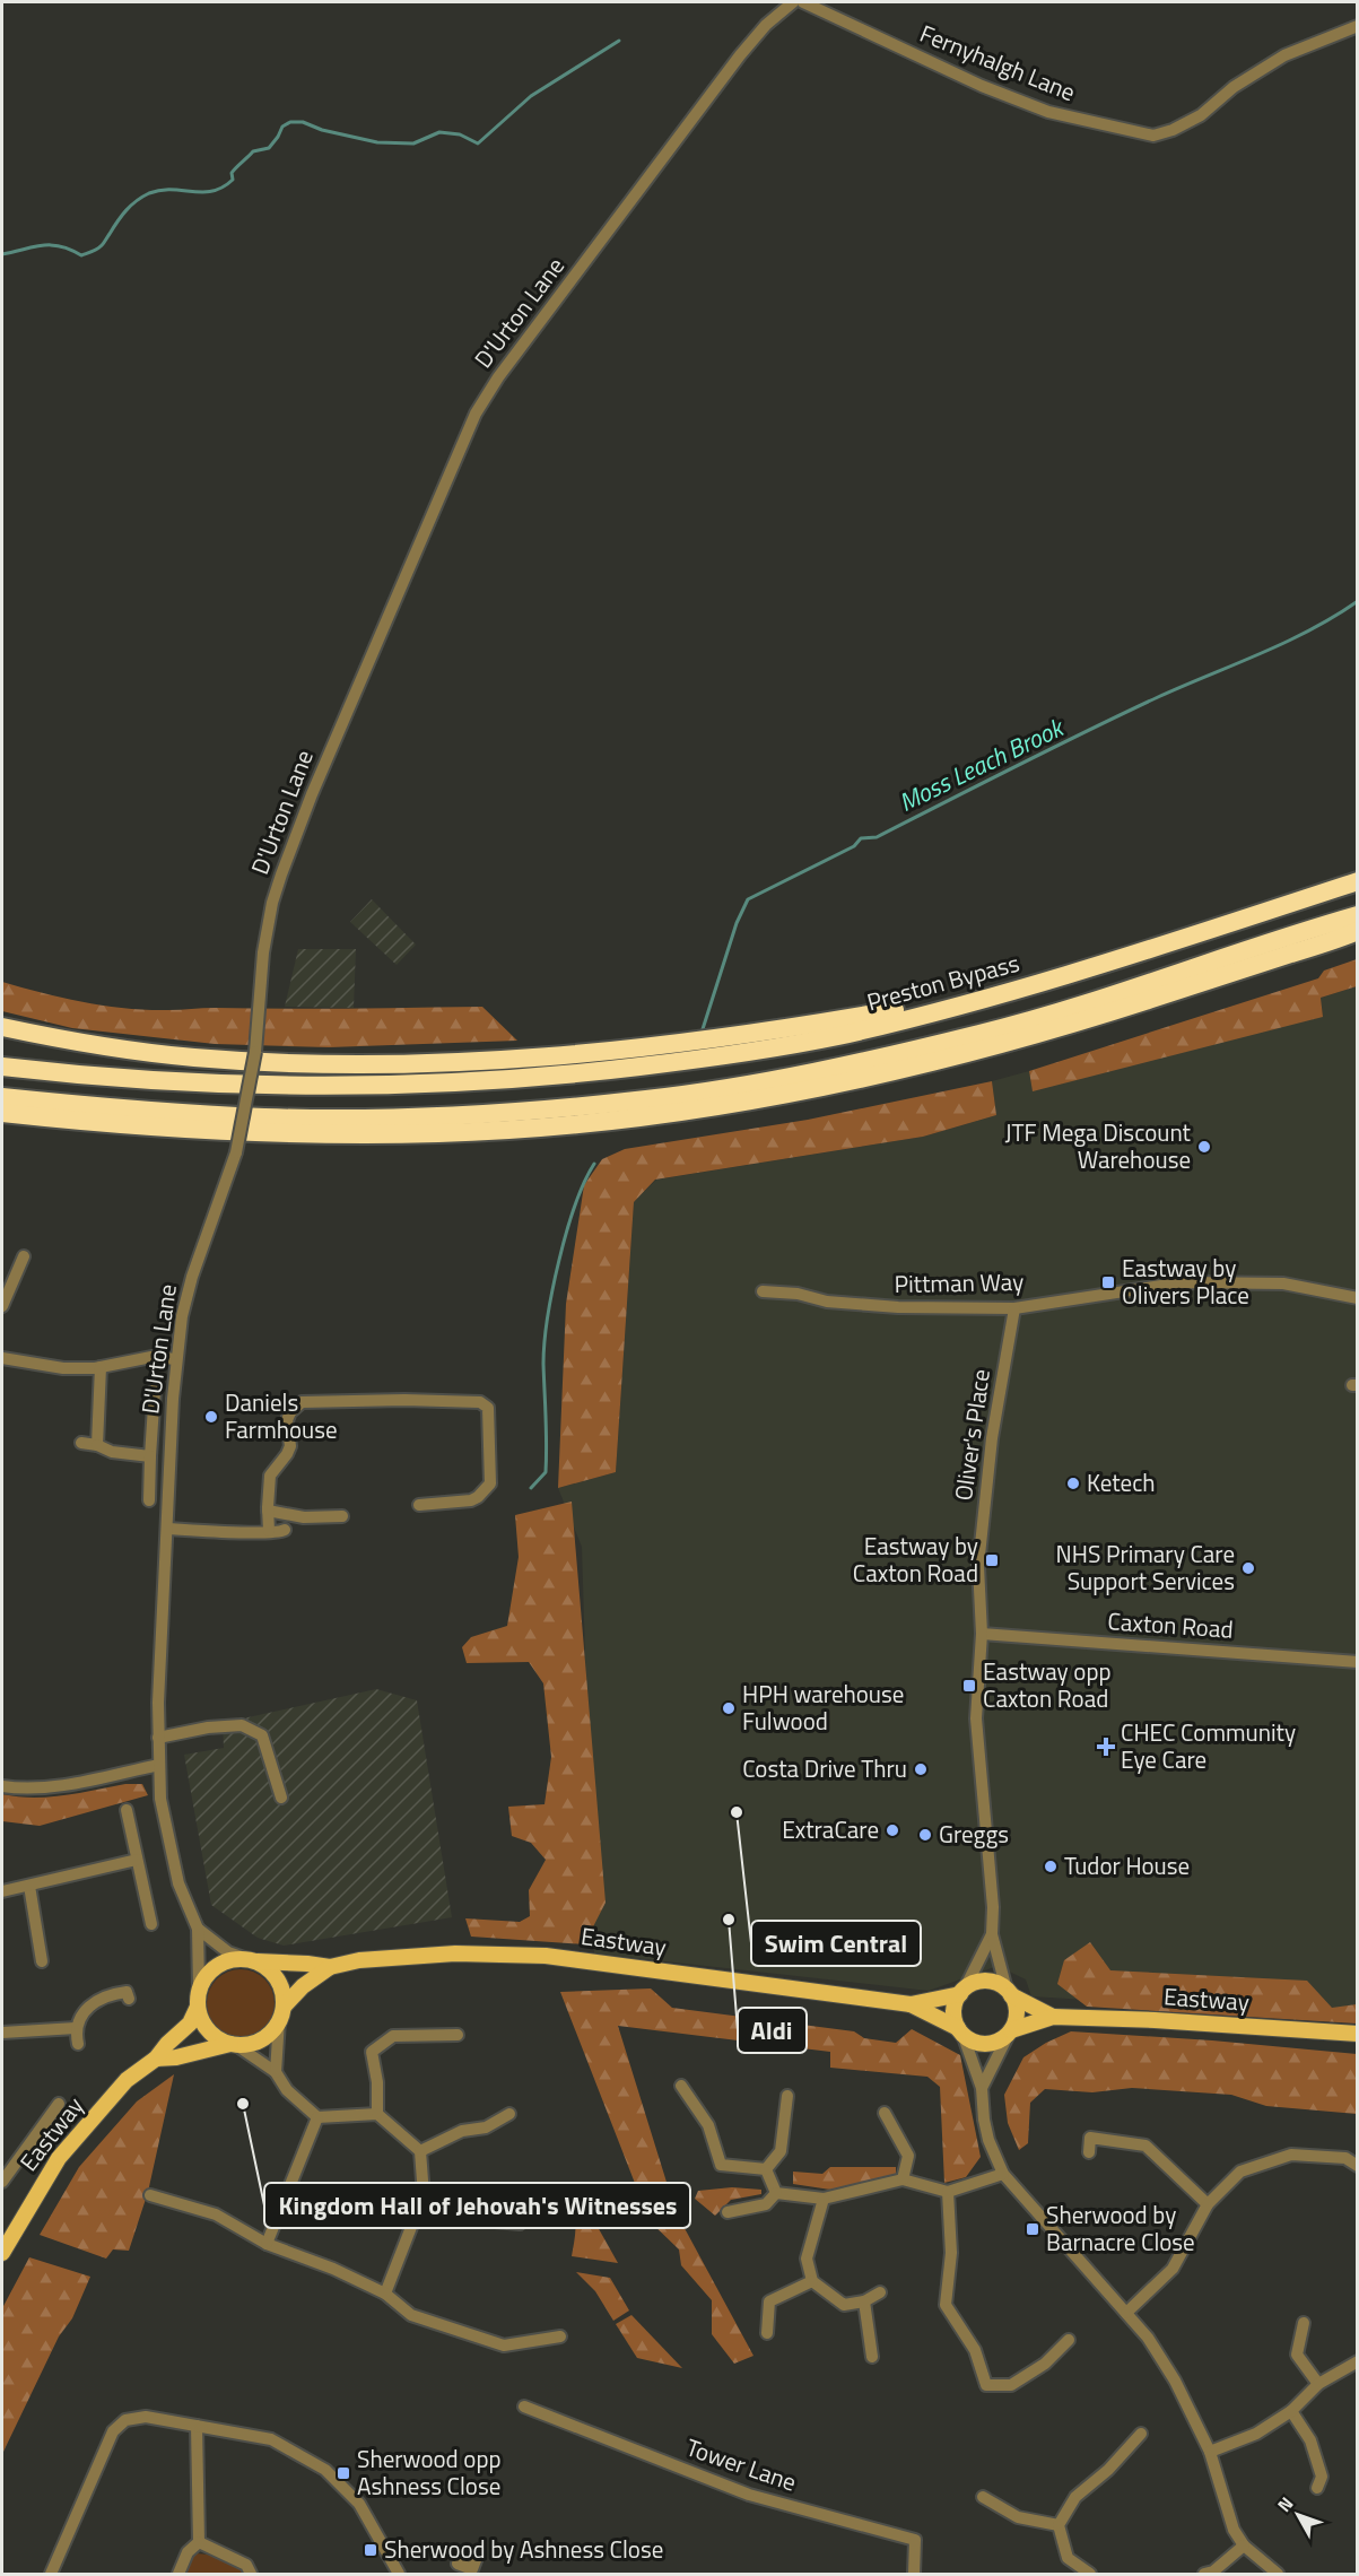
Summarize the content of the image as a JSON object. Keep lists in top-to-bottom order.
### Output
{
  "streets": {
    "highway": ["Preston Bypass"],
    "main road": ["Eastway"],
    "street": [
      "Fernyhalgh Lane",
      "D'Urton Lane",
      "Pittman Way",
      "Oliver's Place",
      "Caxton Road",
      "Tower Lane"
    ]
  },
  "crossings": [
    ["D'Urton Lane", "Eastway"],
    ["Pittman Way", "Oliver's Place"],
    ["Oliver's Place", "Caxton Road"],
    ["Oliver's Place", "Eastway"]
  ],
  "water": ["Moss Leach Brook"],
  "places": {
    "other": [
      "JTF Mega Discount Warehouse",
      "Daniels Farmhouse",
      "Ketech",
      "NHS Primary Care Support Services",
      "HPH warehouse Fulwood",
      "Costa Drive Thru",
      "Swim Central",
      "ExtraCare",
      "Greggs",
      "Tudor House",
      "Aldi",
      "Kingdom Hall of Jehovah's Witnesses"
    ],
    "transit": [
      "Eastway by Olivers Place",
      "Eastway by Caxton Road",
      "Eastway opp Caxton Road",
      "Sherwood by Barnacre Close",
      "Sherwood opp Ashness Close",
      "Sherwood by Ashness Close"
    ],
    "health": ["CHEC Community Eye Care"]
  },
  "north": "top left"
}
